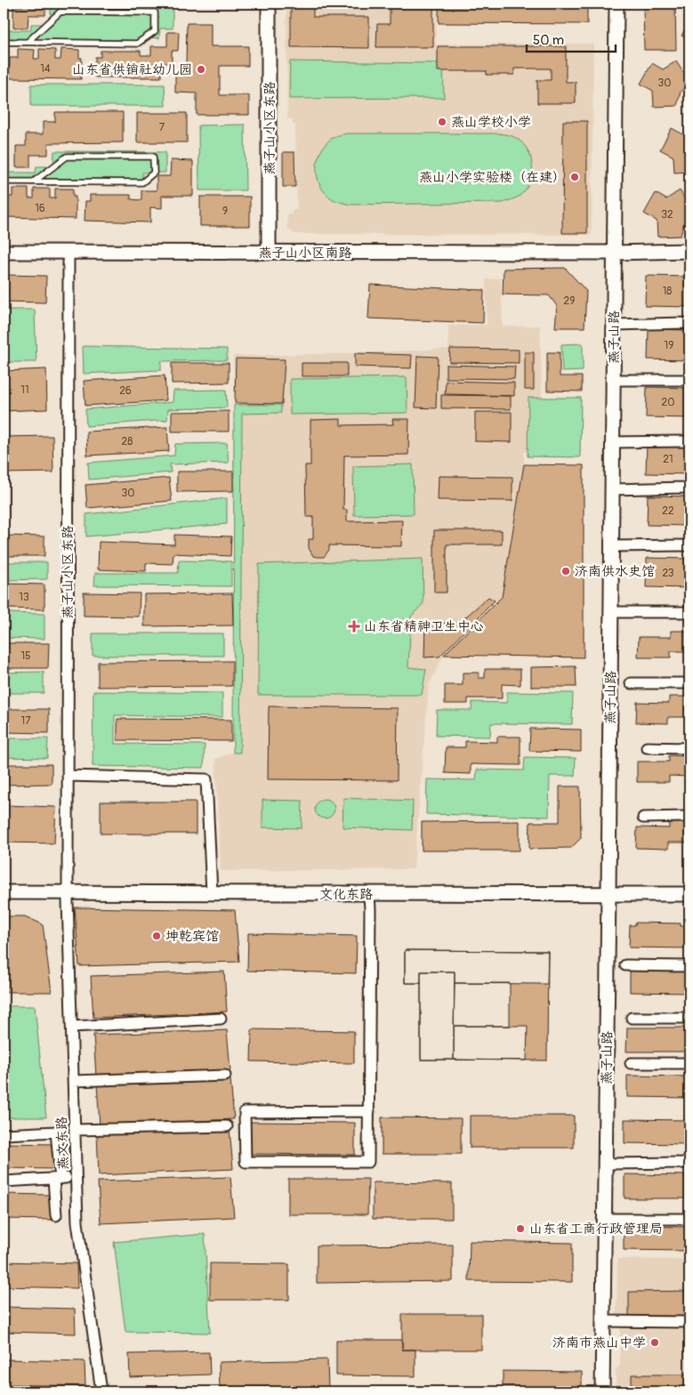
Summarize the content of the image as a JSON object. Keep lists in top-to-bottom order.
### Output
{
  "streets": {
    "street": [
      "燕子山小区东路",
      "燕子山小区南路",
      "燕子山路",
      "文化东路",
      "燕文东路"
    ]
  },
  "crossings": [
    ["燕子山小区东路", "燕子山小区南路"],
    ["燕子山小区东路", "文化东路"],
    ["燕子山小区东路", "燕文东路"],
    ["燕子山小区南路", "燕子山路"],
    ["燕子山路", "文化东路"],
    ["文化东路", "燕文东路"]
  ],
  "places": {
    "other": [
      "山东省供销社幼儿园",
      "燕山学校小学",
      "燕山小学实验楼（在建）",
      "济南供水史馆",
      "坤乾宾馆",
      "山东省工商行政管理局",
      "济南市燕山中学"
    ],
    "health": ["山东省精神卫生中心"]
  },
  "house_numbers": [
    "14",
    "30",
    "7",
    "16",
    "9",
    "32",
    "18",
    "29",
    "19",
    "11",
    "26",
    "20",
    "28",
    "21",
    "30",
    "22",
    "23",
    "13",
    "15",
    "17"
  ],
  "scale_bar": "50 m"
}
